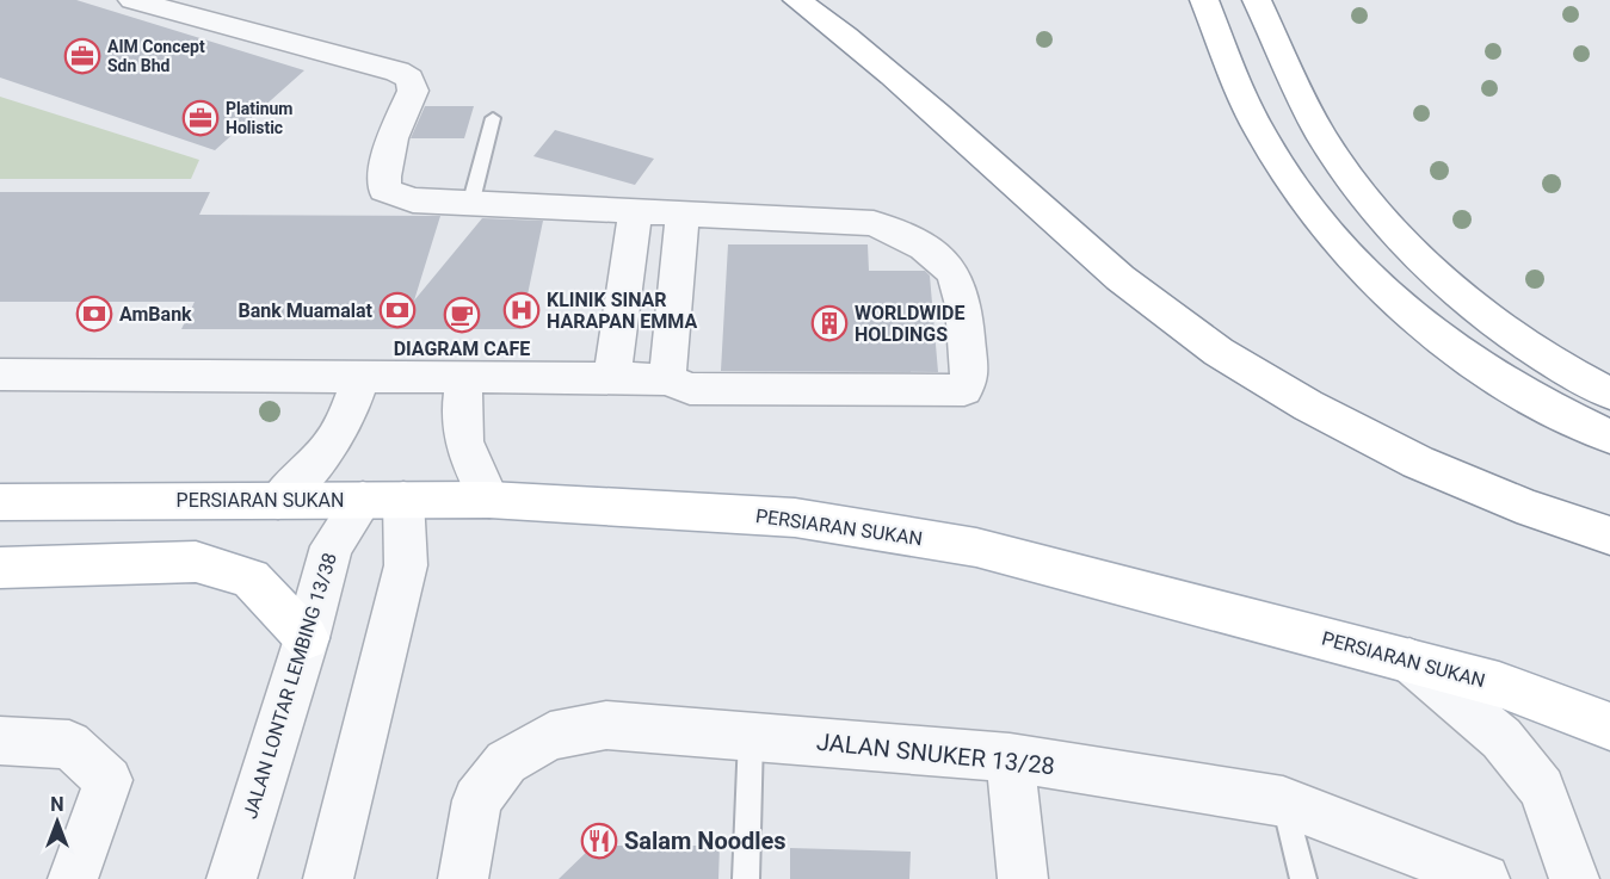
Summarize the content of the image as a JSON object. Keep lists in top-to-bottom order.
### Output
{
  "streets": {
    "main road": ["PERSIARAN SUKAN"],
    "street": ["JALAN LONTAR LEMBING 13/38", "JALAN SNUKER 13/28"]
  },
  "crossings": [
    ["PERSIARAN SUKAN", "JALAN LONTAR LEMBING 13/38"]
  ],
  "places": {
    "office": ["AIM Concept Sdn Bhd", "Platinum Holistic"],
    "bank": ["Bank Muamalat", "AmBank"],
    "hospital": ["KLINIK SINAR HARAPAN EMMA"],
    "cafe": ["DIAGRAM CAFE"],
    "building": ["WORLDWIDE HOLDINGS"],
    "restaurant": ["Salam Noodles"]
  },
  "north": "top"
}
